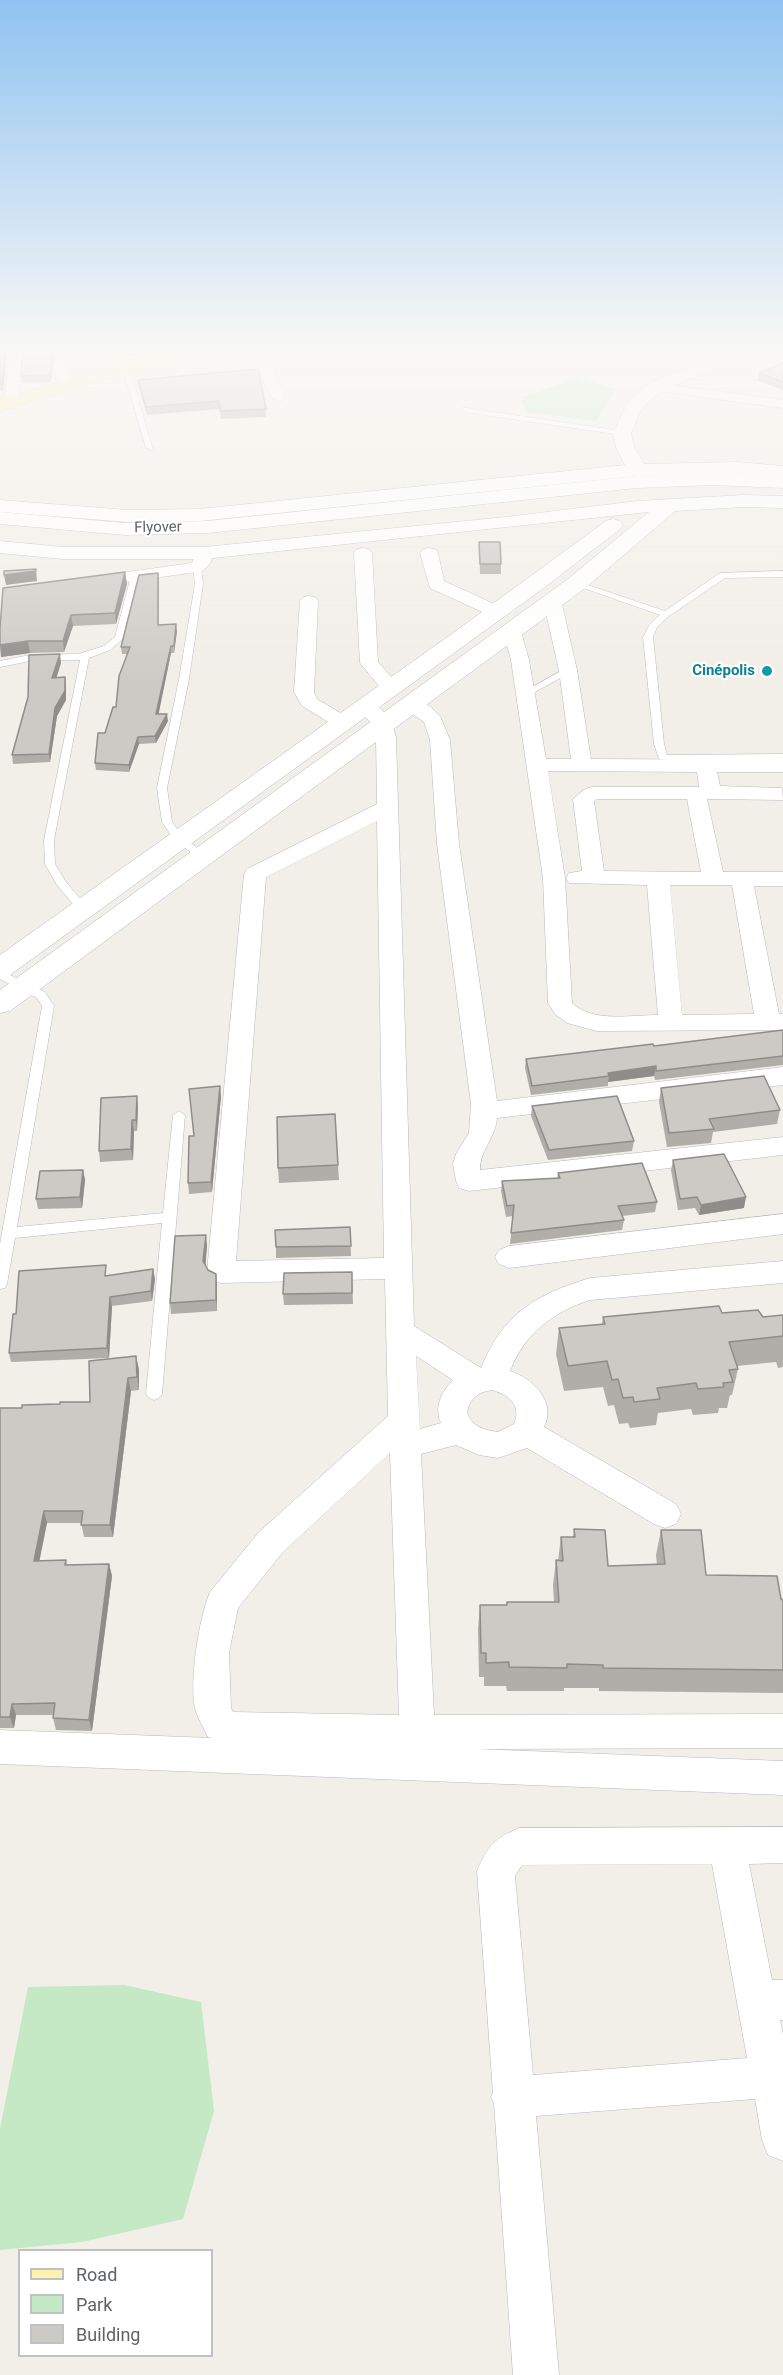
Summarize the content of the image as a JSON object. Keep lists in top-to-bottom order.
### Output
{
  "streets": {
    "street": ["Flyover"]
  },
  "places": ["Cinépolis"],
  "legend": ["Road", "Park", "Building"]
}
